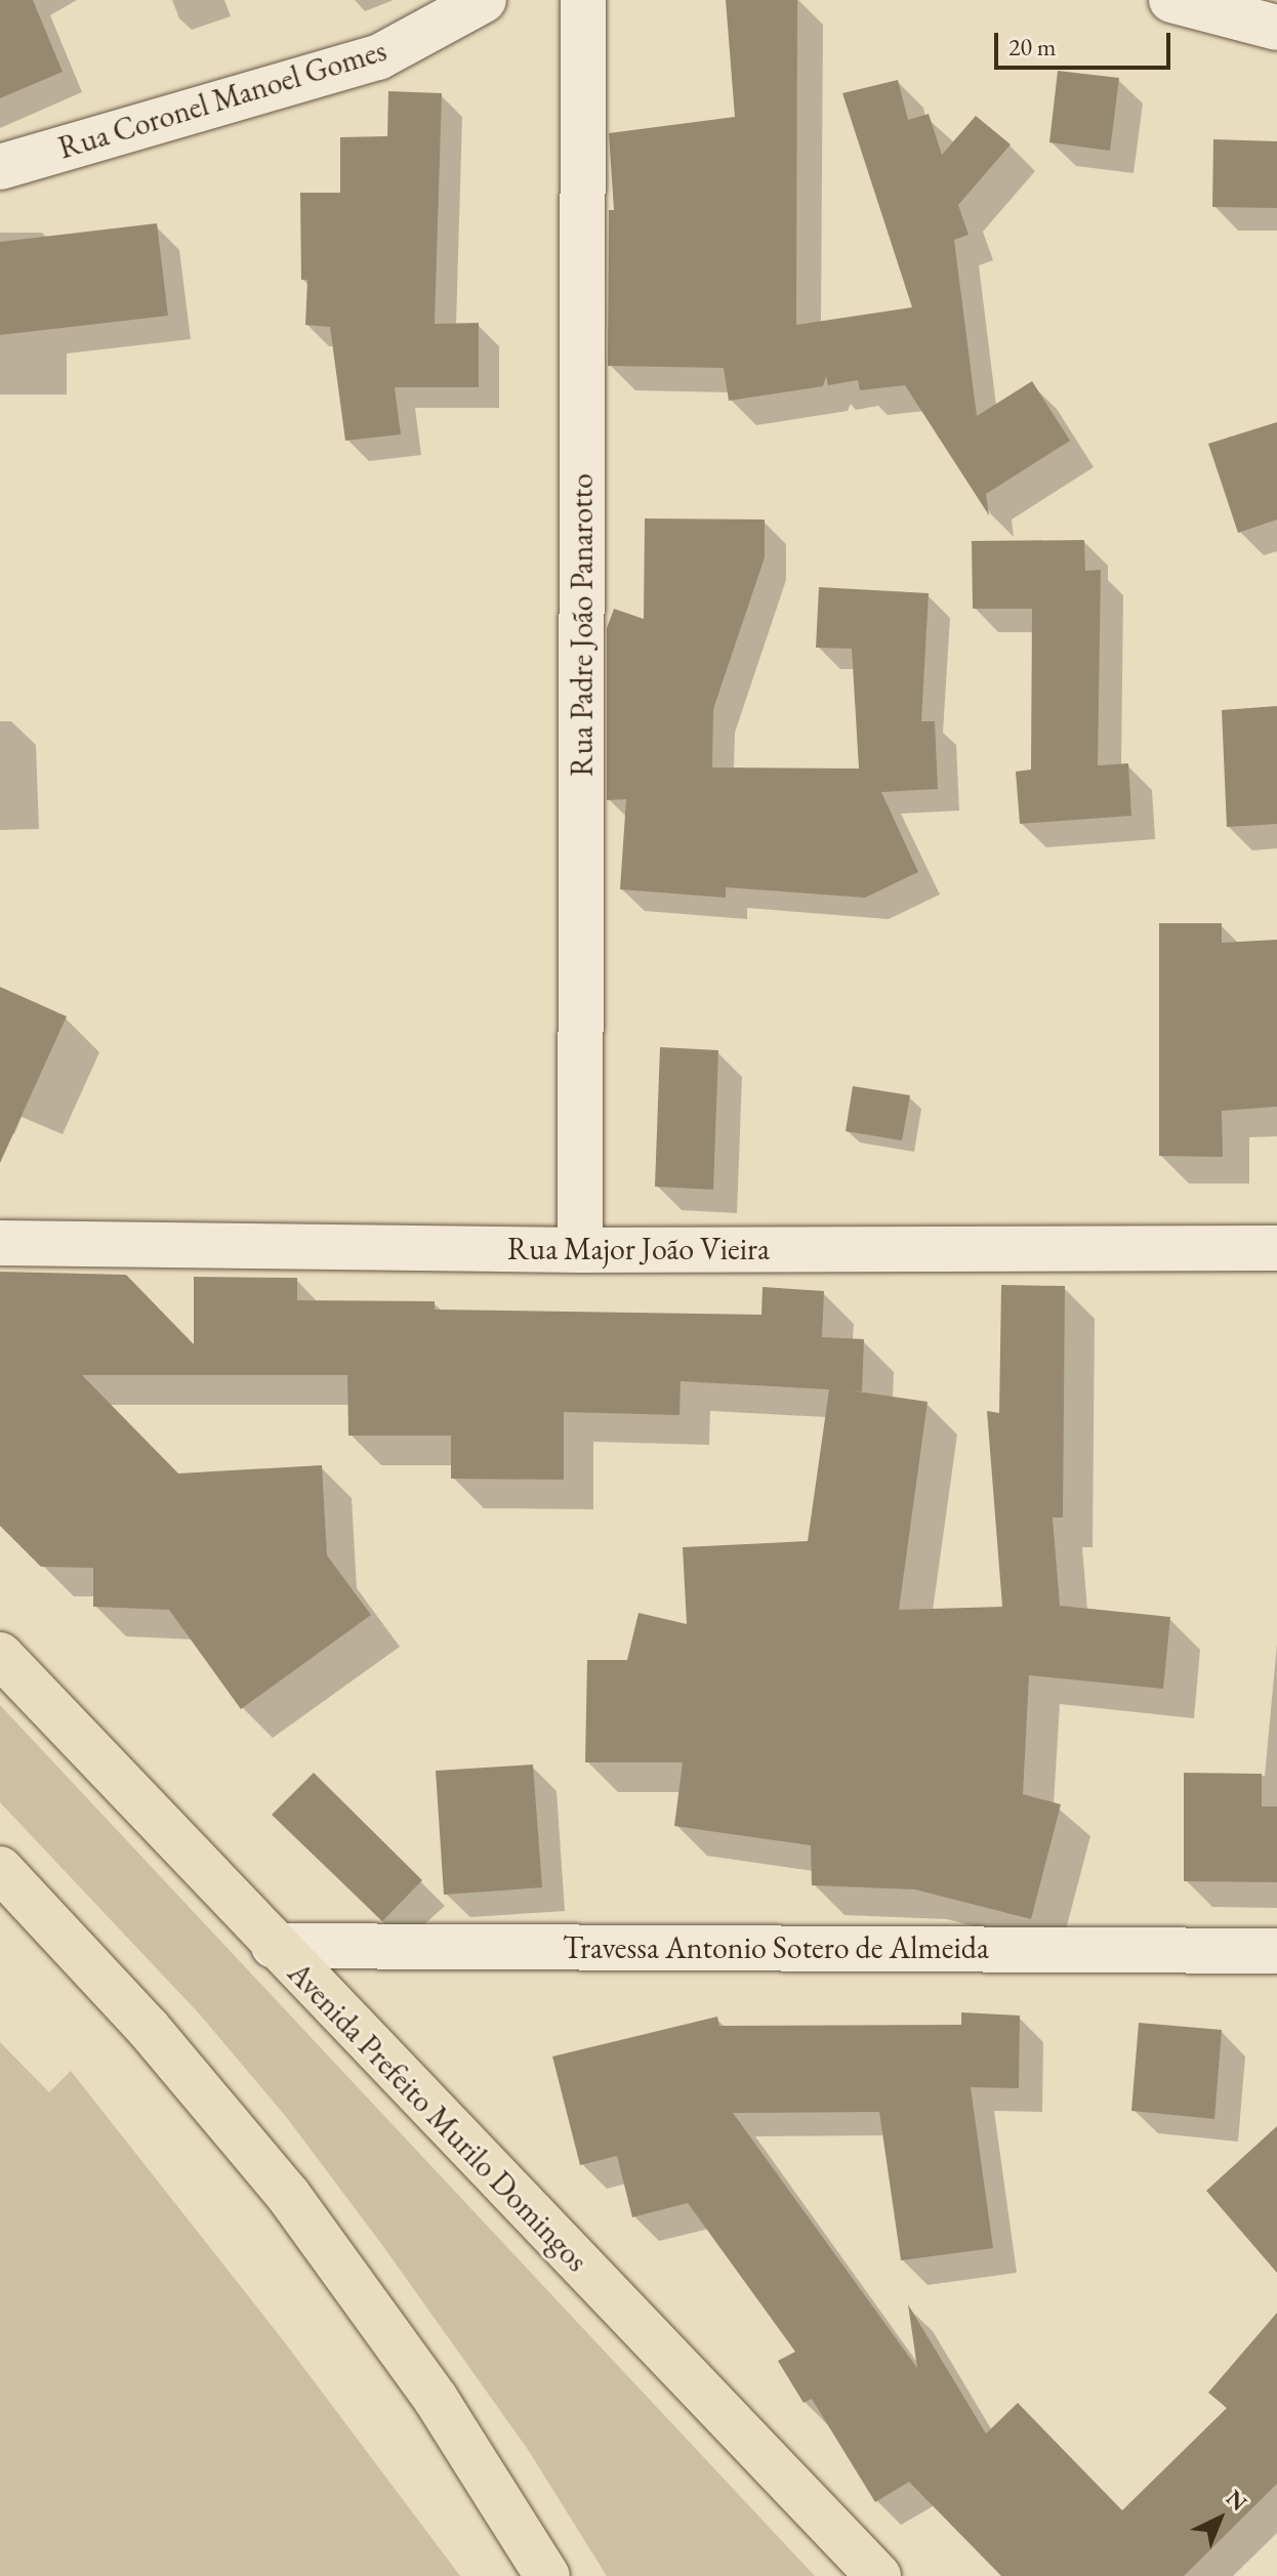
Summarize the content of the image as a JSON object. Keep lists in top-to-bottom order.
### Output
{
  "streets": {
    "main road": ["Avenida Prefeito Murilo Domingos"],
    "street": [
      "Rua Coronel Manoel Gomes",
      "Rua Padre João Panarotto",
      "Rua Major João Vieira",
      "Travessa Antonio Sotero de Almeida"
    ]
  },
  "crossings": [
    ["Rua Padre João Panarotto", "Rua Major João Vieira"],
    ["Travessa Antonio Sotero de Almeida", "Avenida Prefeito Murilo Domingos"]
  ],
  "scale_bar": "20 m",
  "north": "top right"
}
